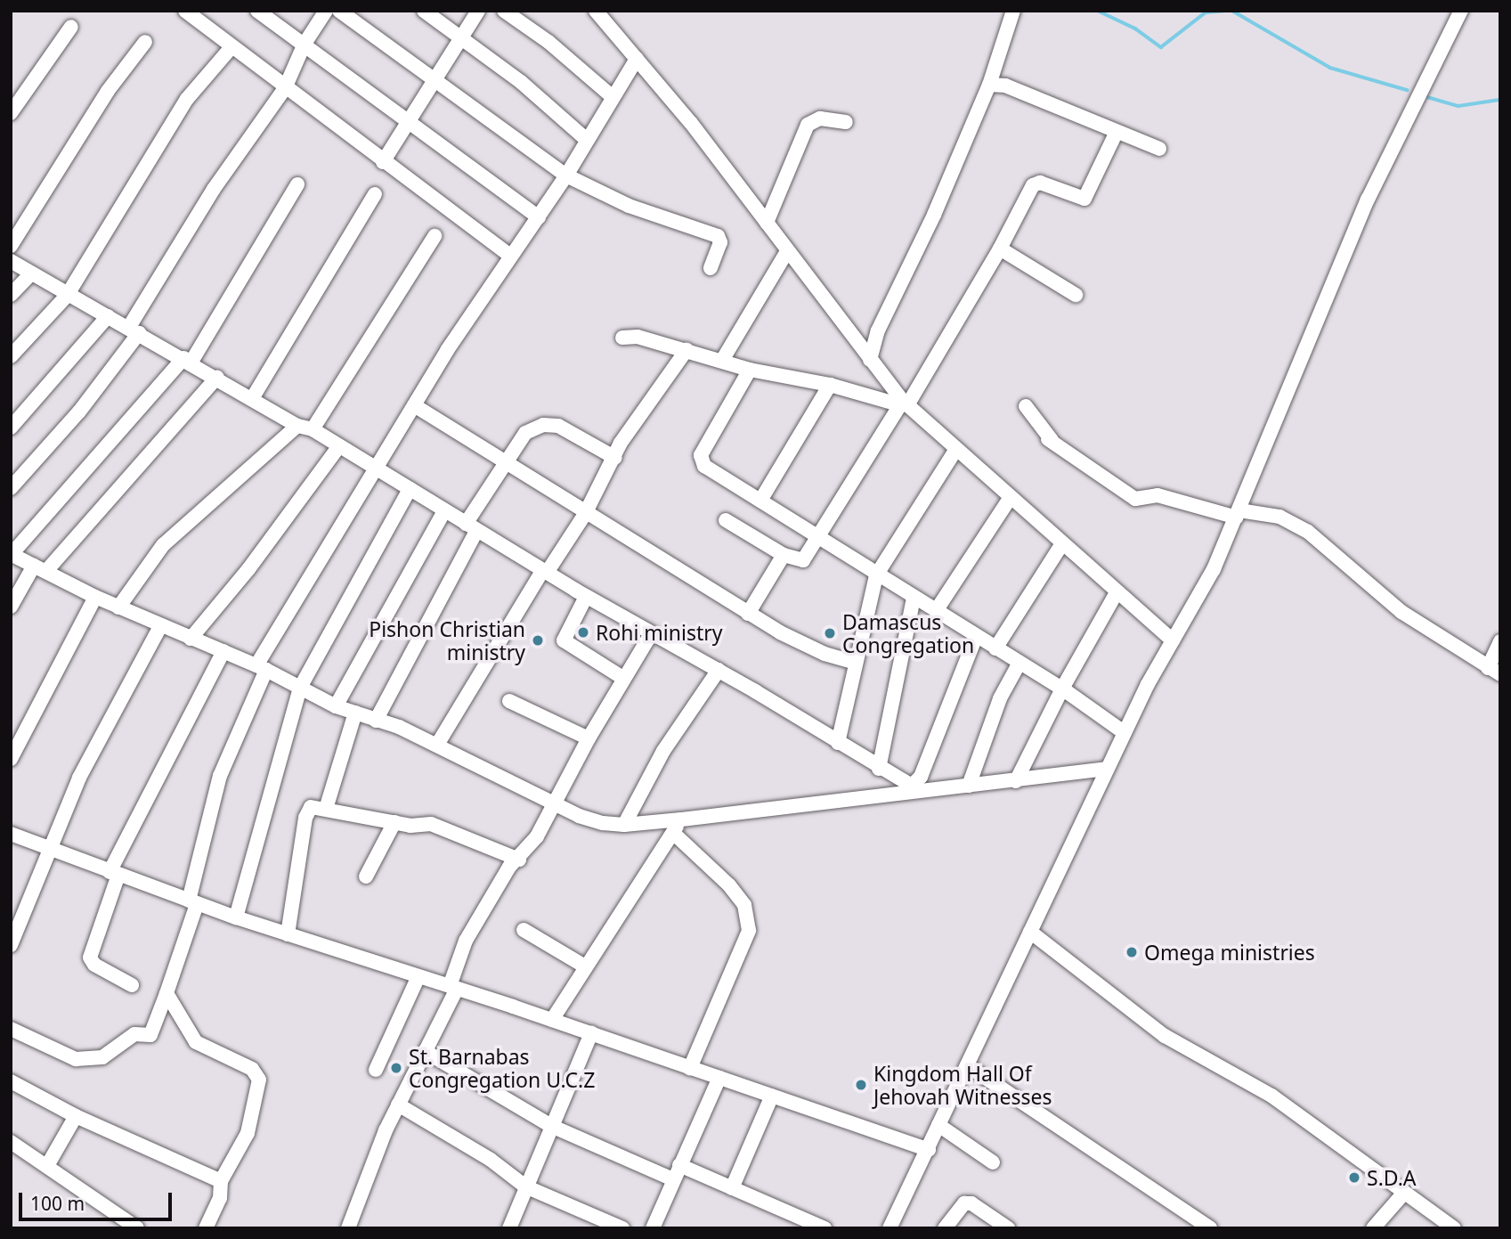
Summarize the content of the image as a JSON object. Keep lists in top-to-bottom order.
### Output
{
  "places": [
    "Rohi ministry",
    "Damascus Congregation",
    "Pishon Christian ministry",
    "Omega ministries",
    "St. Barnabas Congregation U.C.Z",
    "Kingdom Hall Of Jehovah Witnesses",
    "S.D.A"
  ],
  "scale_bar": "100 m"
}
